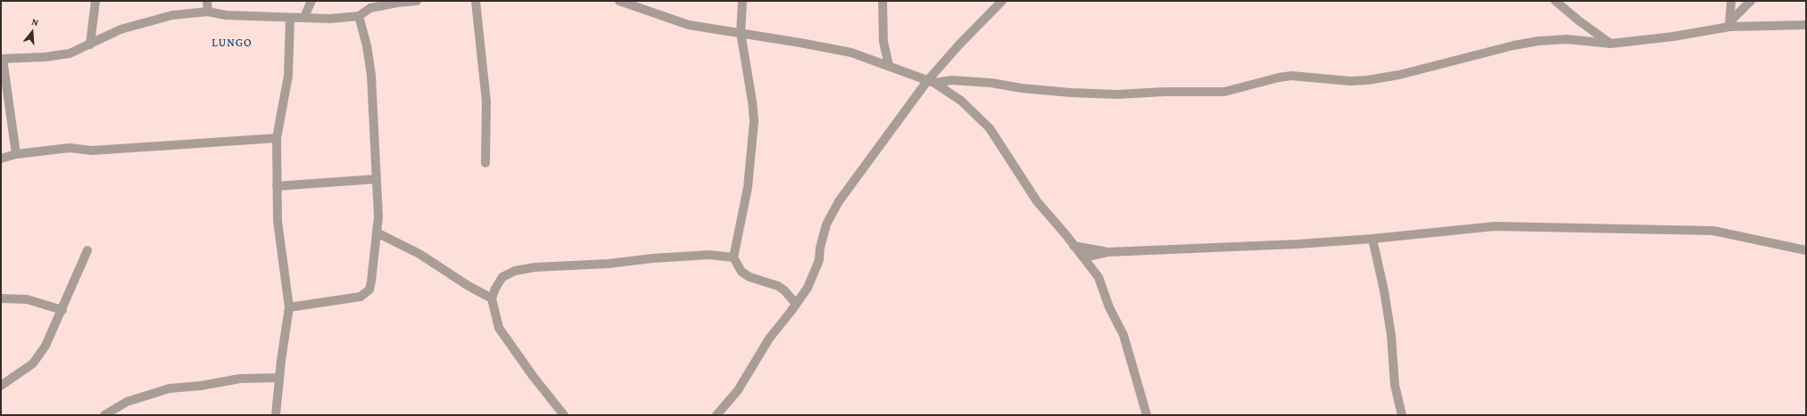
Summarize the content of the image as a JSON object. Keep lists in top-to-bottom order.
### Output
{
  "districts": ["LUNGO"],
  "north": "top"
}
